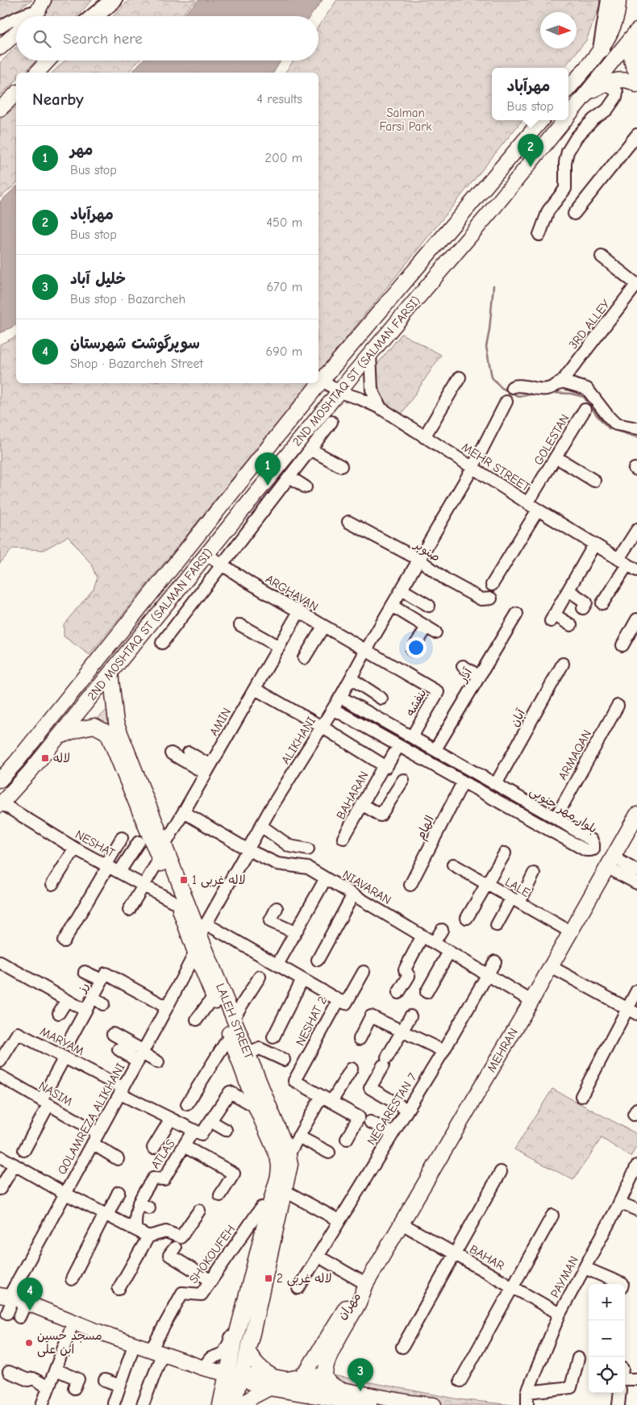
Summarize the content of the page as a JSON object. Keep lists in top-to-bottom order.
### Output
{
  "streets": {
    "main road": [
      "2ND MOSHTAQ ST (SALMAN FARSI)",
      "LALEH STREET",
      "MEHRAN",
      "مهران"
    ],
    "street": [
      "3RD ALLEY",
      "GOLESTAN",
      "MEHR STREET",
      "صنوبر",
      "ARGHAVAN",
      "آذر",
      "بنفشه",
      "آبان",
      "AMIN",
      "ALIKHANI",
      "ARMAQAN",
      "BAHARAN",
      "بلوار مهر جنوبی",
      "الهام",
      "NESHAT",
      "NIAVARAN",
      "LALE",
      "رز",
      "NESHAT 2",
      "MARYAM",
      "NASIM",
      "NEGARESTAN 7",
      "QOLAMREZA ALIKHANI",
      "ATLAS",
      "SHOKOUFEH",
      "BAHAR",
      "PAYMAN"
    ]
  },
  "crossings": [
    ["2ND MOSHTAQ ST (SALMAN FARSI)", "MEHR STREET"],
    ["2ND MOSHTAQ ST (SALMAN FARSI)", "ARGHAVAN"],
    ["2ND MOSHTAQ ST (SALMAN FARSI)", "NESHAT"],
    ["2ND MOSHTAQ ST (SALMAN FARSI)", "LALEH STREET"],
    ["GOLESTAN", "MEHR STREET"],
    ["MEHR STREET", "ALIKHANI"],
    ["صنوبر", "ALIKHANI"],
    ["ARGHAVAN", "بنفشه"],
    ["ARGHAVAN", "AMIN"],
    ["ARGHAVAN", "ALIKHANI"],
    ["آذر", "بلوار مهر جنوبی"],
    ["بنفشه", "ALIKHANI"],
    ["بنفشه", "بلوار مهر جنوبی"],
    ["آبان", "بلوار مهر جنوبی"],
    ["AMIN", "BAHARAN"],
    ["AMIN", "NIAVARAN"],
    ["AMIN", "LALEH STREET"],
    ["ALIKHANI", "BAHARAN"],
    ["ALIKHANI", "بلوار مهر جنوبی"],
    ["ALIKHANI", "NIAVARAN"],
    ["ALIKHANI", "LALEH STREET"],
    ["ALIKHANI", "NESHAT 2"],
    ["ARMAQAN", "بلوار مهر جنوبی"],
    ["بلوار مهر جنوبی", "الهام"],
    ["NESHAT", "LALEH STREET"],
    ["NIAVARAN", "MEHRAN"],
    ["NIAVARAN", "NEGARESTAN 7"],
    ["LALE", "MEHRAN"],
    ["رز", "QOLAMREZA ALIKHANI"],
    ["LALEH STREET", "NESHAT 2"],
    ["LALEH STREET", "QOLAMREZA ALIKHANI"],
    ["LALEH STREET", "SHOKOUFEH"],
    ["MARYAM", "QOLAMREZA ALIKHANI"],
    ["MEHRAN", "BAHAR"],
    ["MEHRAN", "مهران"],
    ["NASIM", "QOLAMREZA ALIKHANI"],
    ["BAHAR", "PAYMAN"]
  ],
  "parks": ["Salman Farsi Park"],
  "places": {
    "transit": ["لاله", "لاله غربی 1", "لاله غربی 2"],
    "other": ["مسجد حسین ابن علی"]
  },
  "north": "right",
  "page": {
    "search": "Search here",
    "popup": ["مهرآباد", "Bus stop"],
    "heading": ["Nearby", "4 results"],
    "list": [
      {
        "mark": "1",
        "name": "مهر",
        "note": "Bus stop",
        "value": "200 m"
      },
      {
        "mark": "2",
        "name": "مهرآباد",
        "note": "Bus stop",
        "value": "450 m"
      },
      {
        "mark": "3",
        "name": "خلیل آباد",
        "note": "Bus stop · Bazarcheh",
        "value": "670 m"
      },
      {
        "mark": "4",
        "name": "سوپرگوشت شهرستان",
        "note": "Shop · Bazarcheh Street",
        "value": "690 m"
      }
    ],
    "pins": [
      "2",
      "1",
      "4",
      "3"
    ],
    "map_buttons": ["+", "−"]
  }
}
